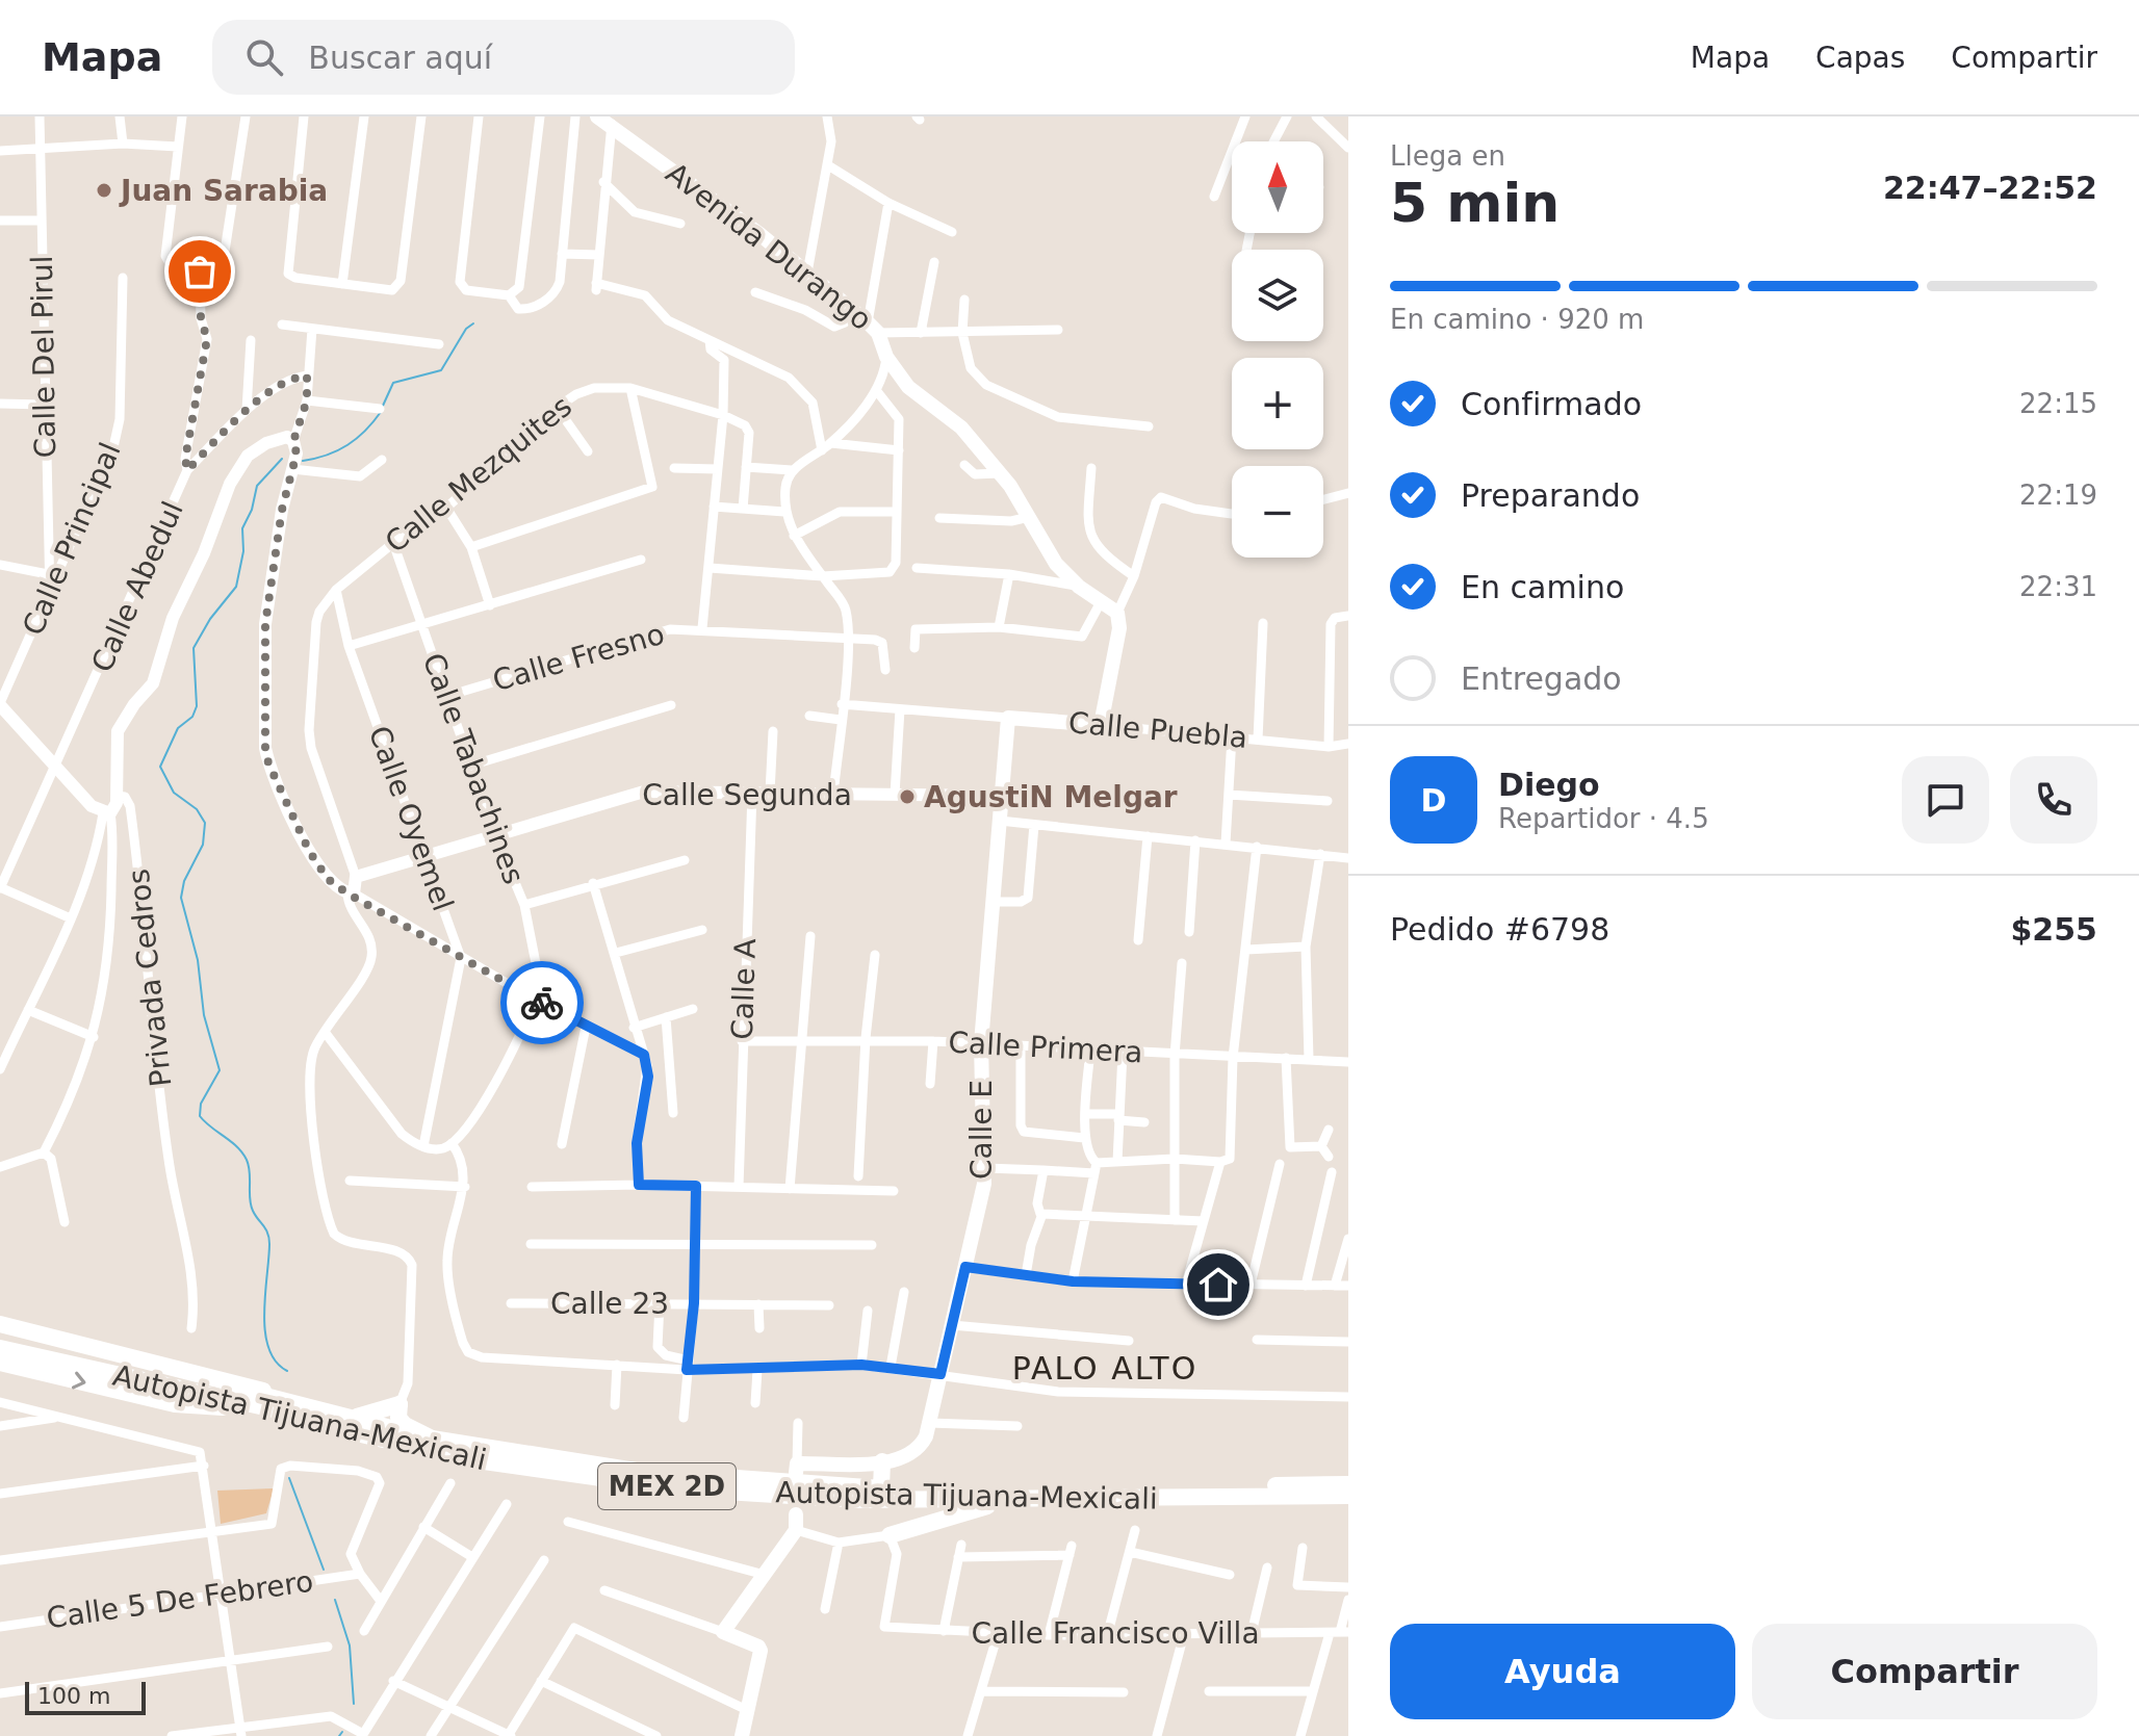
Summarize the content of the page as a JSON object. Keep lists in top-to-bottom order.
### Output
{
  "streets": {
    "highway": ["Autopista Tijuana-Mexicali", "MEX 2D"],
    "main road": ["Avenida Durango", "Calle Puebla", "Calle E"],
    "street": [
      "Calle Del Pirul",
      "Calle Mezquites",
      "Calle Principal",
      "Calle Abedul",
      "Calle Fresno",
      "Calle Tabachines",
      "Calle Segunda",
      "Calle Oyemel",
      "Privada Cedros",
      "Calle A",
      "Calle Primera",
      "Calle 23",
      "Calle 5 De Febrero",
      "Calle Francisco Villa"
    ]
  },
  "crossings": [
    ["Calle Del Pirul", "Calle Principal"],
    ["Calle Mezquites", "Calle Tabachines"],
    ["Calle Mezquites", "Calle Segunda"],
    ["Calle Mezquites", "Calle Oyemel"],
    ["Calle Fresno", "Calle Tabachines"],
    ["Calle Puebla", "Calle E"],
    ["Calle Tabachines", "Calle Segunda"],
    ["Calle Segunda", "Calle Oyemel"],
    ["Calle Segunda", "Calle A"],
    ["Calle Segunda", "Calle E"],
    ["Calle A", "Calle Primera"],
    ["Calle Primera", "Calle E"]
  ],
  "districts": ["PALO ALTO"],
  "places": ["Juan Sarabia", "AgustiN Melgar"],
  "scale_bar": "100 m",
  "north": "top",
  "page": {
    "header": "Mapa",
    "search": "Buscar aquí",
    "nav": ["Mapa", "Capas", "Compartir"],
    "heading": ["5 min", "Llega en", "22:47–22:52"],
    "panel": [
      "Diego",
      "Repartidor · 4.5",
      "Pedido #6798",
      "$255"
    ],
    "map_buttons": ["+", "−"],
    "bar": "En camino · 920 m",
    "list": [
      ["Confirmado", "22:15"],
      ["Preparando", "22:19"],
      ["En camino", "22:31"],
      "Entregado"
    ],
    "round": "D",
    "buttons": ["Ayuda", "Compartir"],
    "scale": "100 m"
  }
}
